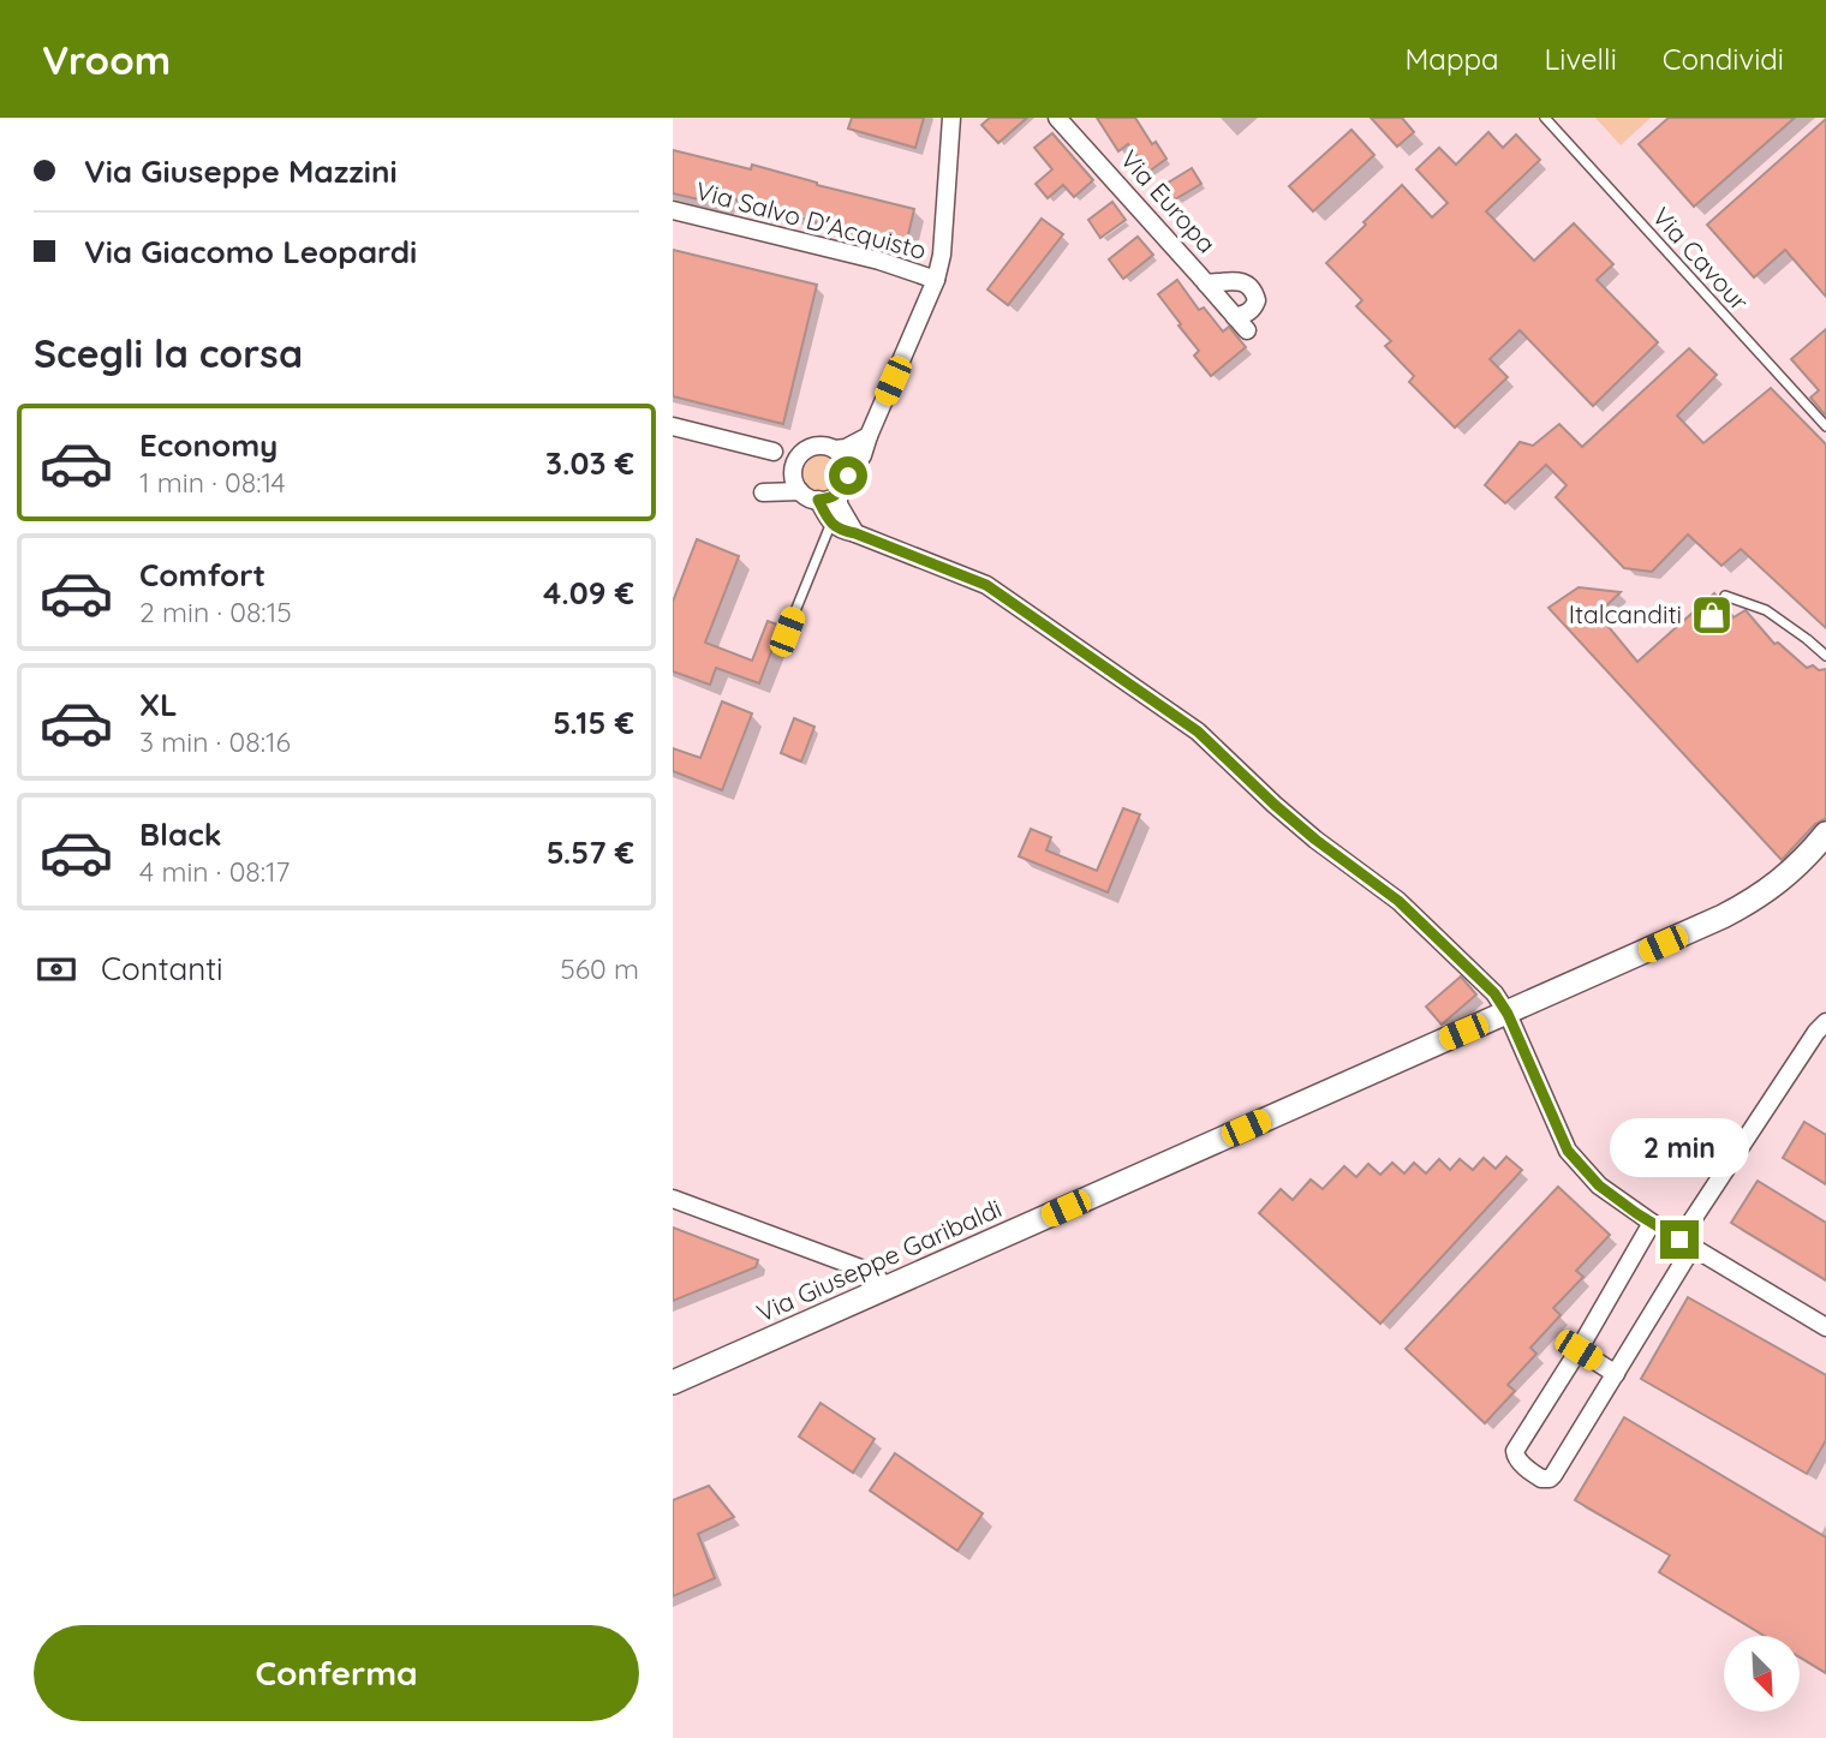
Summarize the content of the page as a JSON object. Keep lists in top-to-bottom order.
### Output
{
  "streets": {
    "street": ["Via Europa", "Via Salvo D'Acquisto", "Via Giuseppe Garibaldi"],
    "lane": ["Via Cavour"]
  },
  "places": {
    "shop": ["Italcanditi"]
  },
  "north": "bottom right",
  "page": {
    "header": "Vroom",
    "nav": ["Mappa", "Livelli", "Condividi"],
    "banner": ["Via Giuseppe Mazzini", "Via Giacomo Leopardi"],
    "heading": "Scegli la corsa",
    "list": [
      {
        "name": "Economy",
        "note": "1 min · 08:14",
        "value": "3.03 €"
      },
      {
        "name": "Comfort",
        "note": "2 min · 08:15",
        "value": "4.09 €"
      },
      {
        "name": "XL",
        "note": "3 min · 08:16",
        "value": "5.15 €"
      },
      {
        "name": "Black",
        "note": "4 min · 08:17",
        "value": "5.57 €"
      }
    ],
    "pay": ["Contanti", "560 m"],
    "bubble": "2 min",
    "buttons": "Conferma"
  }
}
